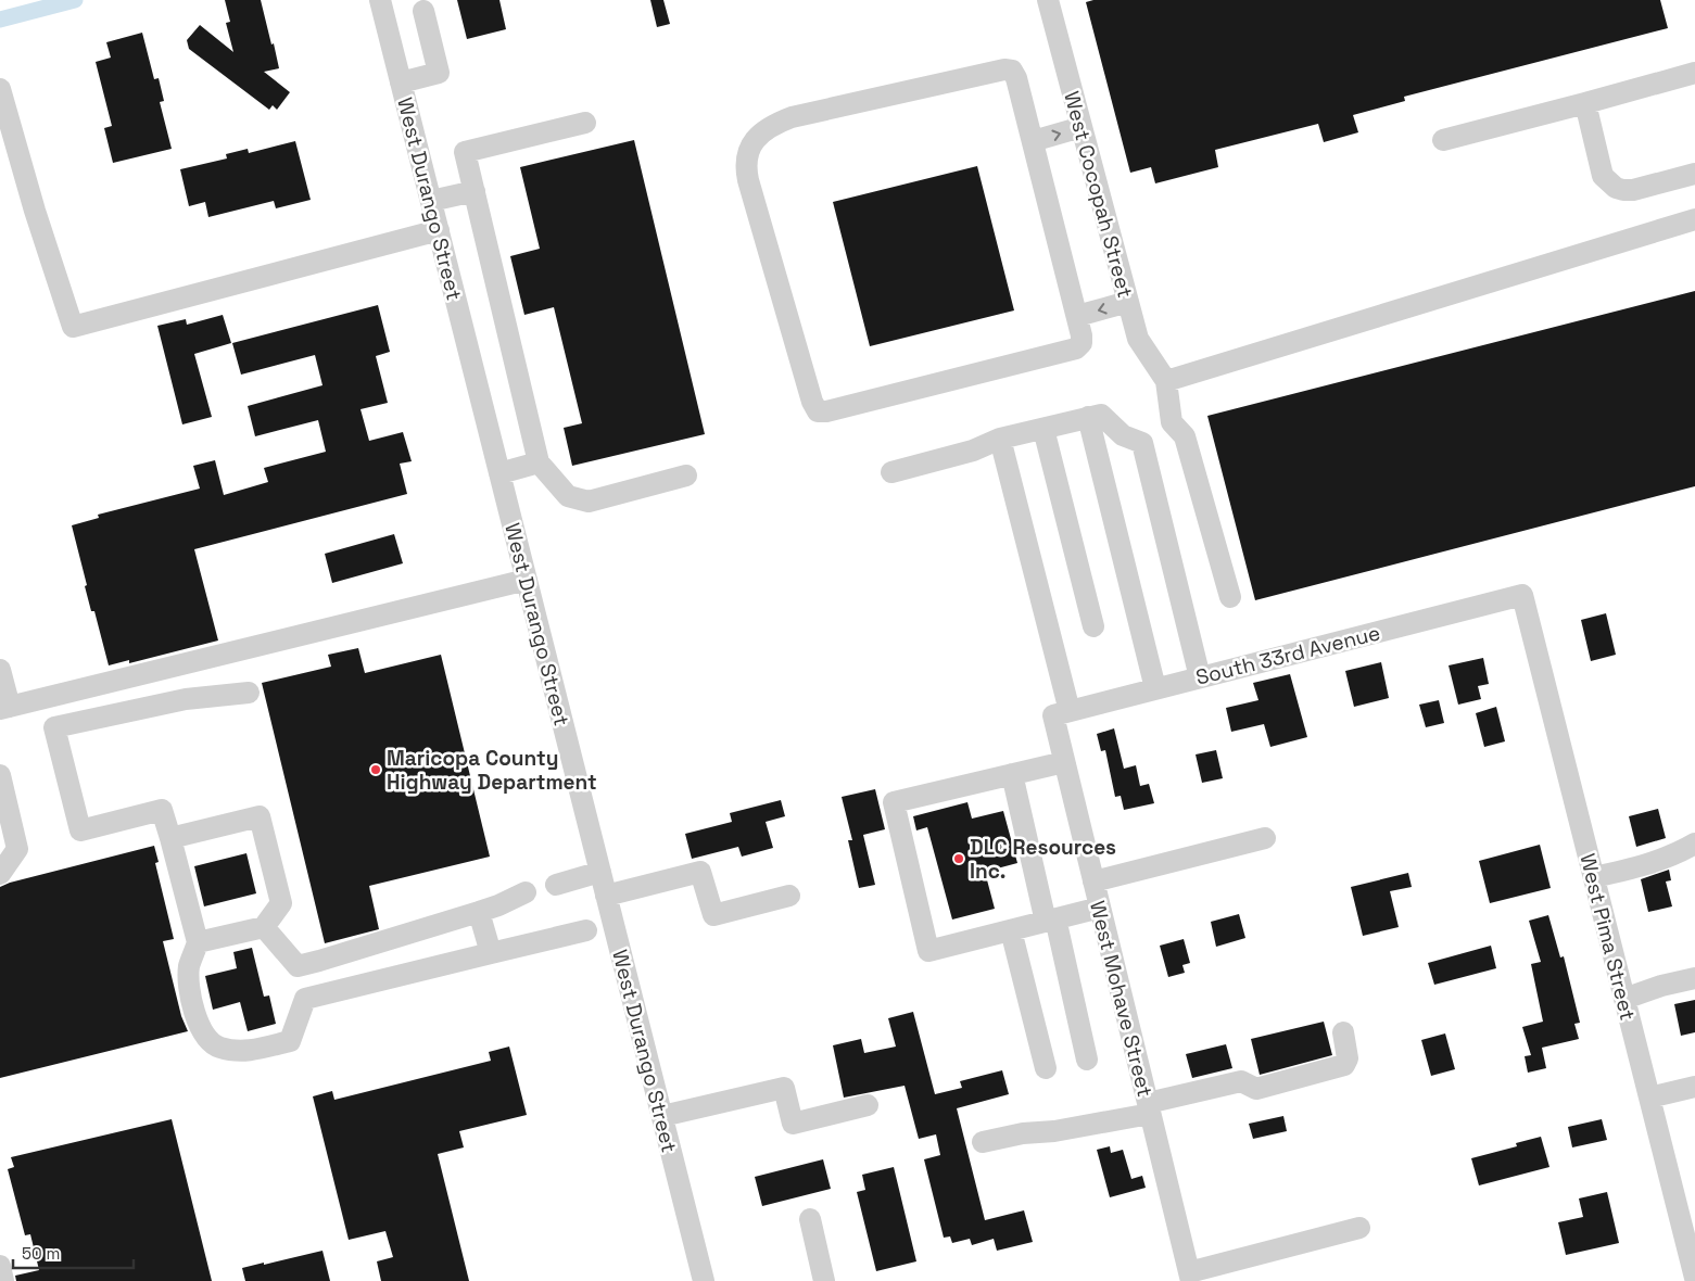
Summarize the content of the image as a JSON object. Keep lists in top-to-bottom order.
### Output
{
  "streets": {
    "street": [
      "West Cocopah Street",
      "West Durango Street",
      "South 33rd Avenue",
      "West Pima Street",
      "West Mohave Street"
    ]
  },
  "crossings": [
    ["South 33rd Avenue", "West Pima Street"],
    ["South 33rd Avenue", "West Mohave Street"]
  ],
  "places": ["Maricopa County Highway Department", "DLC Resources Inc."],
  "scale_bar": "50 m"
}
